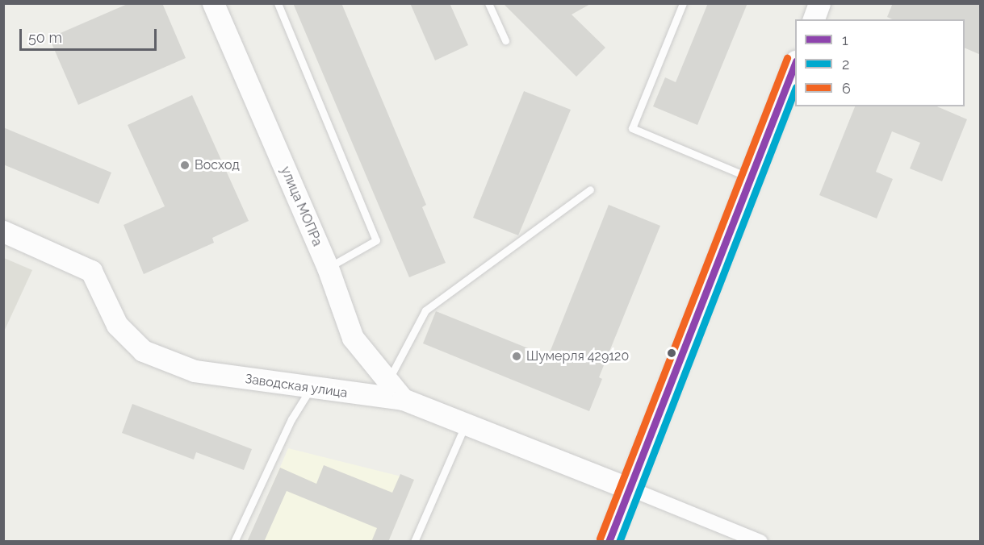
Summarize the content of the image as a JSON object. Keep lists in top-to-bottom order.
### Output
{
  "streets": {
    "street": ["улица МОПРа", "Заводская улица"]
  },
  "crossings": [
    ["улица МОПРа", "Заводская улица"]
  ],
  "places": ["Восход", "Шумерля 429120"],
  "lines": ["transit line 6", "transit line 1", "transit line 2"],
  "legend": ["1", "2", "6"],
  "scale_bar": "50 m"
}
